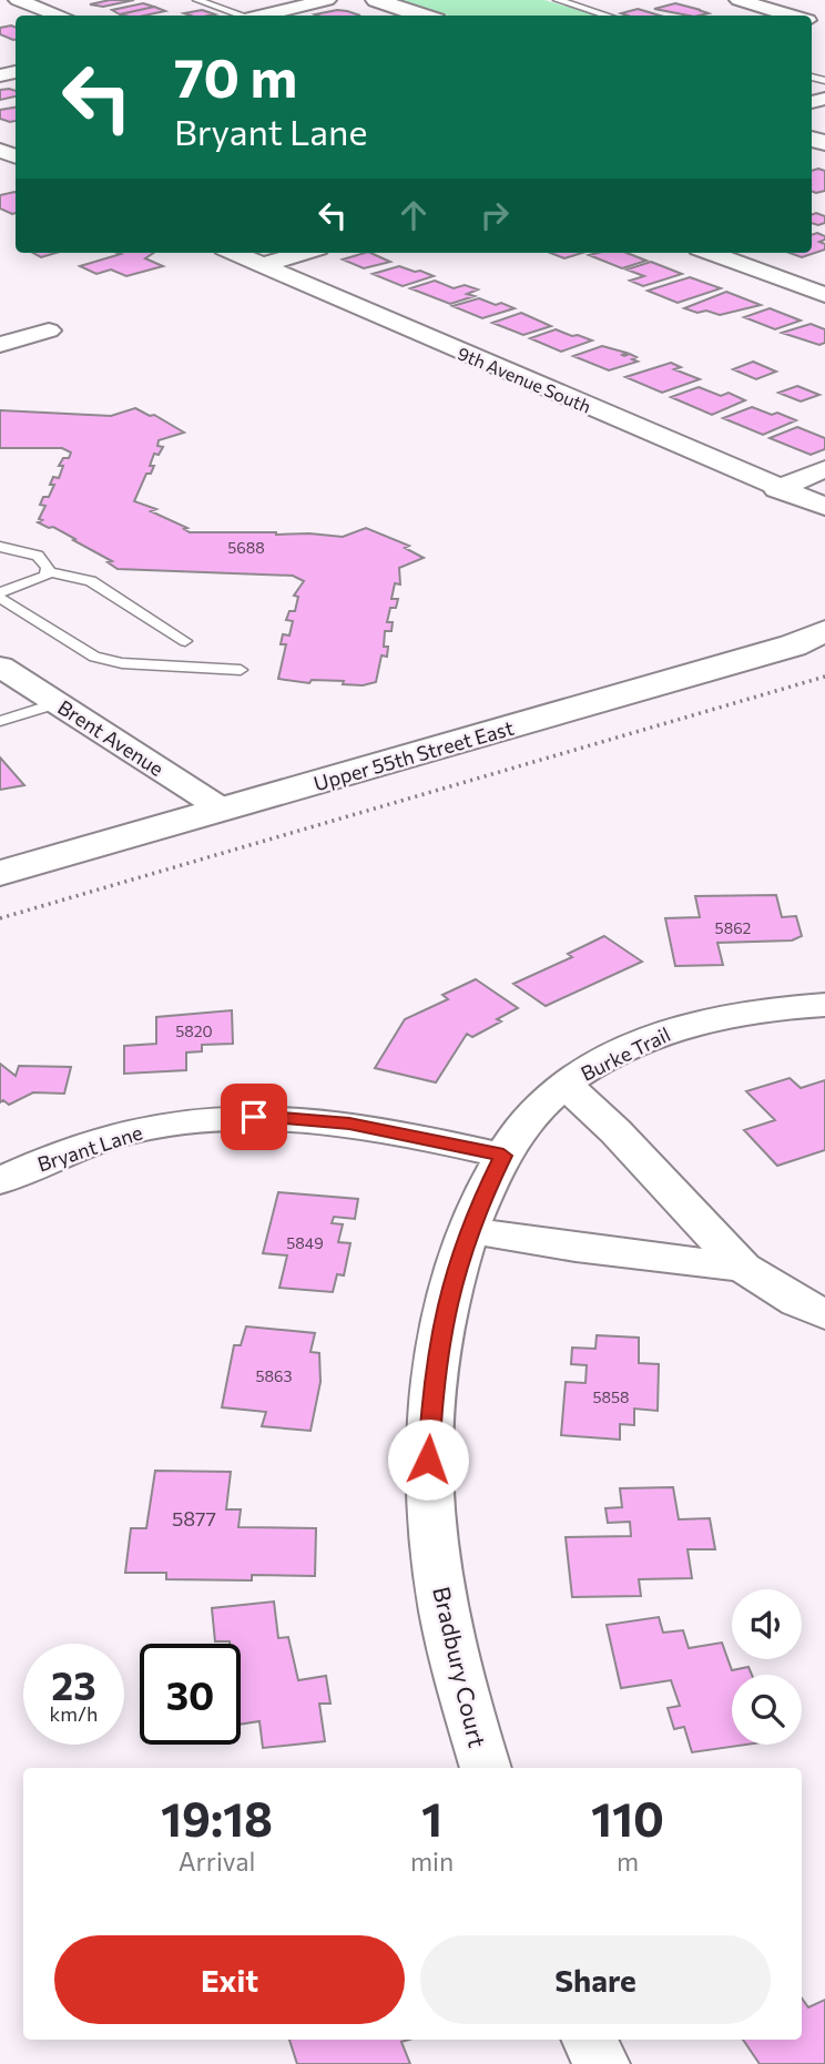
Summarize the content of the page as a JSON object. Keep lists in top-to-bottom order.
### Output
{
  "streets": {
    "street": [
      "9th Avenue South",
      "Brent Avenue",
      "Upper 55th Street East",
      "Burke Trail",
      "Bryant Lane",
      "Bradbury Court"
    ]
  },
  "crossings": [
    ["Brent Avenue", "Upper 55th Street East"],
    ["Burke Trail", "Bryant Lane"],
    ["Burke Trail", "Bradbury Court"],
    ["Bryant Lane", "Bradbury Court"]
  ],
  "house_numbers": [
    "5688",
    "5862",
    "5820",
    "5849",
    "5863",
    "5858",
    "5877"
  ],
  "page": {
    "turn": ["70 m", "Bryant Lane"],
    "speed": "23 km/h",
    "limit": "30",
    "eta": [
      "19:18",
      "Arrival",
      "1",
      "min",
      "110",
      "m"
    ],
    "buttons": ["Exit", "Share"]
  }
}
